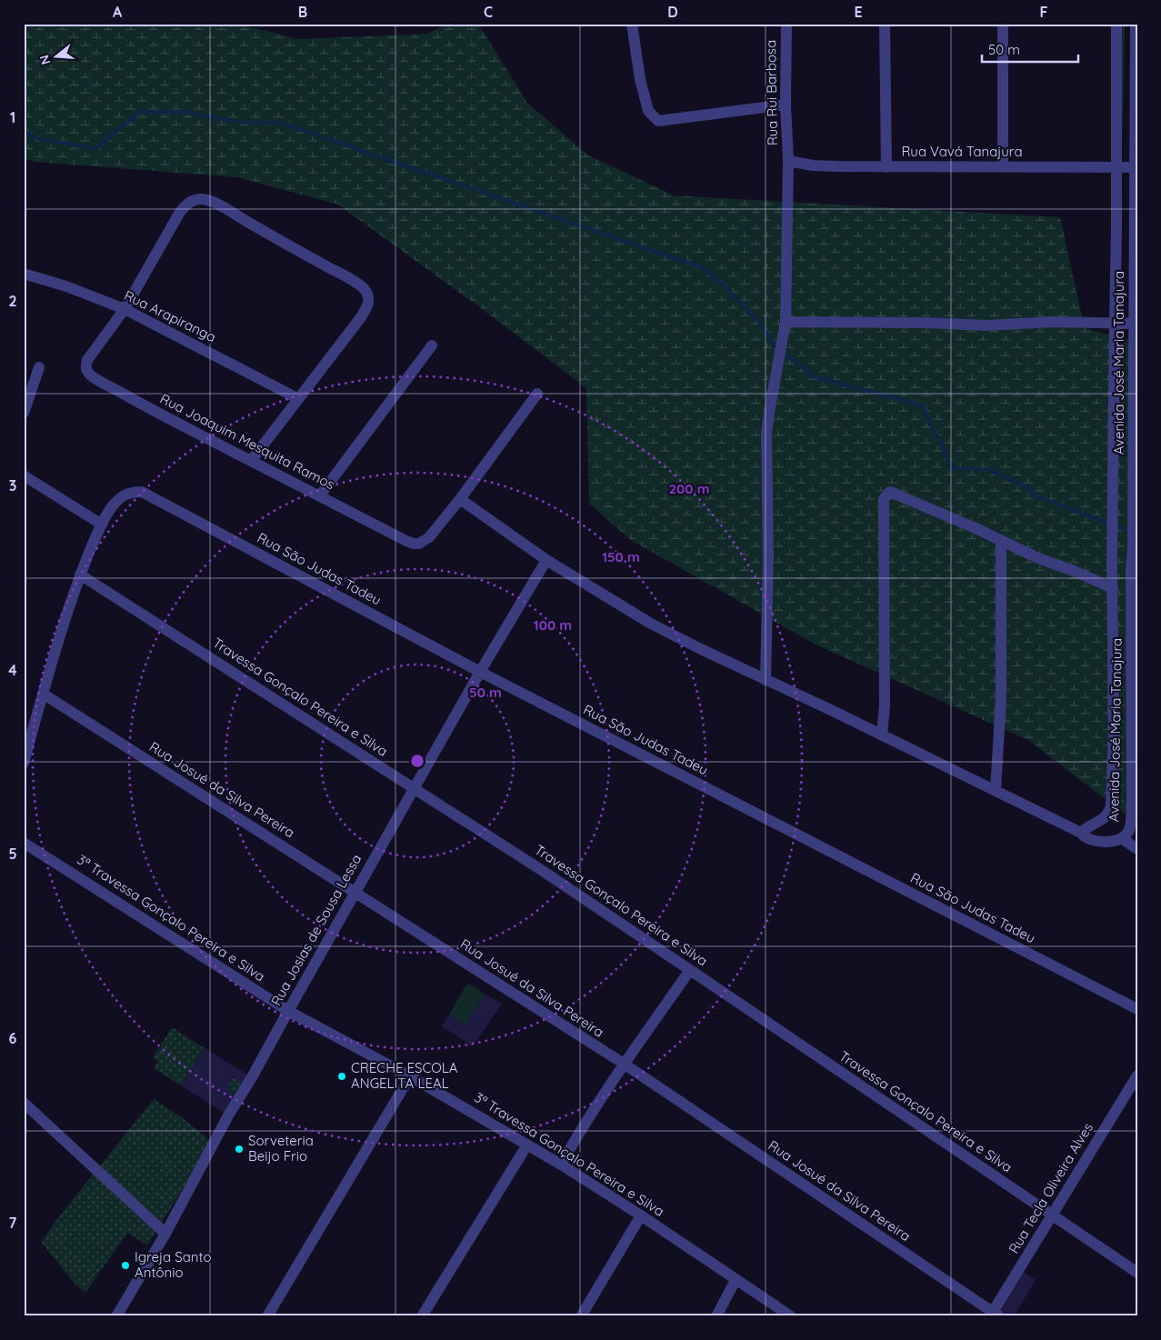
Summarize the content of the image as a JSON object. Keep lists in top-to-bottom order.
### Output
{
  "streets": {
    "street": [
      "Rua Rui Barbosa",
      "Rua Vavá Tanajura",
      "Rua Arapiranga",
      "Avenida José Maria Tanajura",
      "Rua Joaquim Mesquita Ramos",
      "Rua São Judas Tadeu",
      "Travessa Gonçalo Pereira e Silva",
      "Rua Josué da Silva Pereira",
      "3ª Travessa Gonçalo Pereira e Silva",
      "Rua Josias de Sousa Lessa",
      "Rua Tecla Oliveira Alves"
    ]
  },
  "crossings": [
    ["Rua Rui Barbosa", "Rua Vavá Tanajura"],
    ["Rua Vavá Tanajura", "Avenida José Maria Tanajura"],
    ["Rua Arapiranga", "Rua Joaquim Mesquita Ramos"],
    ["Rua São Judas Tadeu", "Rua Josias de Sousa Lessa"],
    ["Travessa Gonçalo Pereira e Silva", "Rua Josias de Sousa Lessa"],
    ["Travessa Gonçalo Pereira e Silva", "Rua Tecla Oliveira Alves"],
    ["Rua Josué da Silva Pereira", "Rua Josias de Sousa Lessa"],
    ["Rua Josué da Silva Pereira", "Rua Tecla Oliveira Alves"],
    ["3ª Travessa Gonçalo Pereira e Silva", "Rua Josias de Sousa Lessa"]
  ],
  "places": ["CRECHE ESCOLA ANGELITA LEAL", "Sorveteria Beijo Frio", "Igreja Santo Antônio"],
  "scale_bar": "50 m",
  "north": "left",
  "grid": {
    "columns": [
      "A",
      "B",
      "C",
      "D",
      "E",
      "F"
    ],
    "rows": [
      "1",
      "2",
      "3",
      "4",
      "5",
      "6",
      "7"
    ]
  },
  "rings": [
    "200 m",
    "150 m",
    "100 m",
    "50 m"
  ]
}
